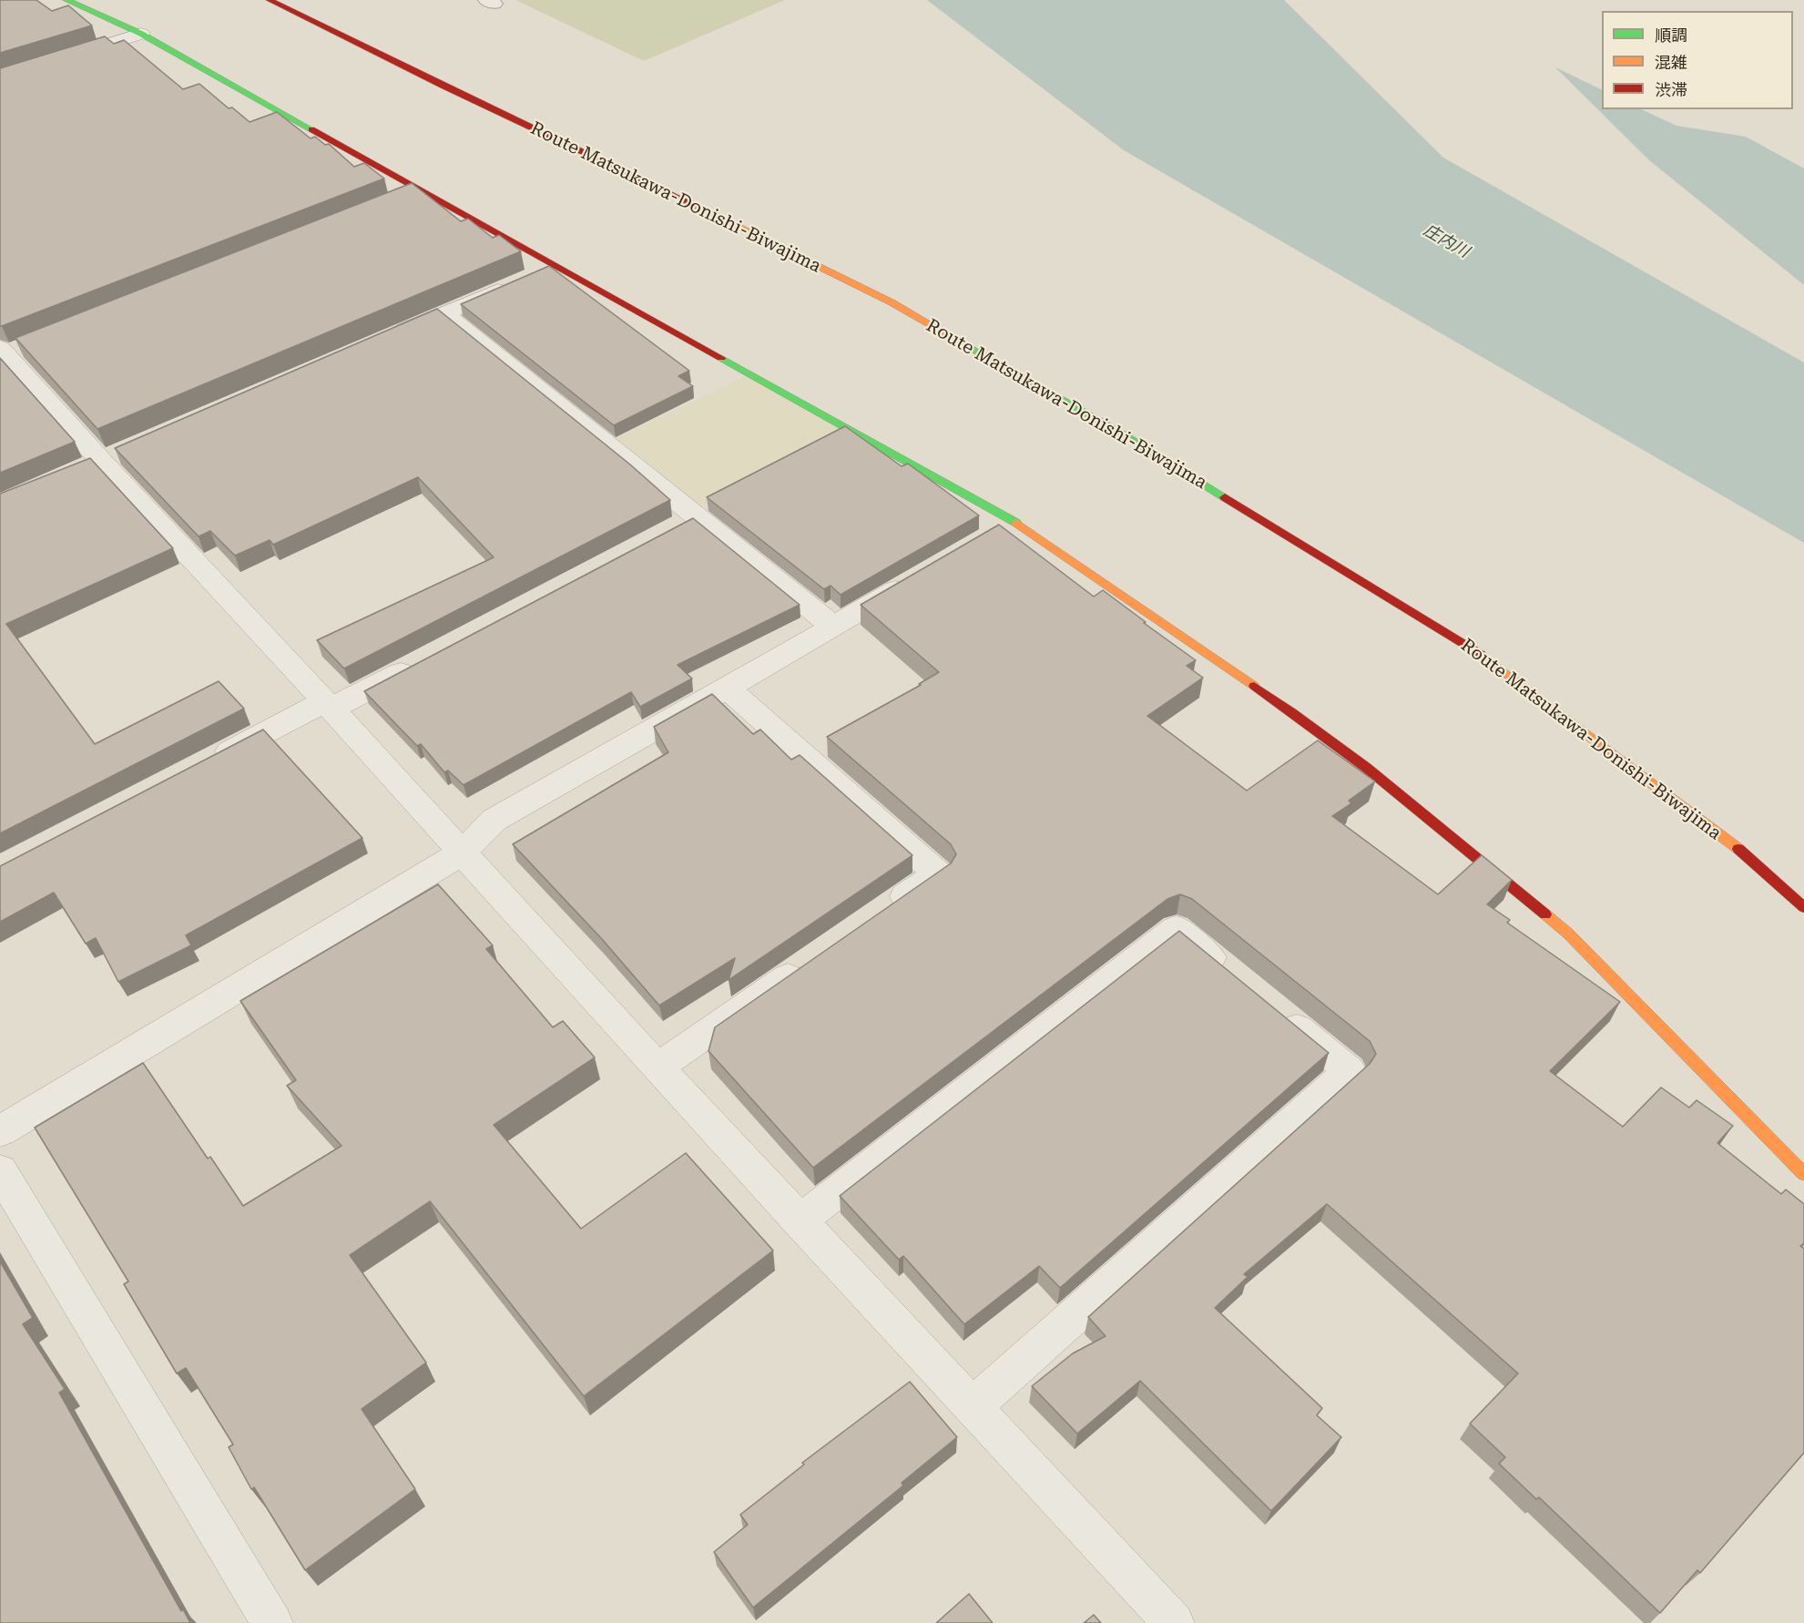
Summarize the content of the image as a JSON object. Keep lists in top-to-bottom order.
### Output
{
  "streets": {
    "street": ["Route Matsukawa-Donishi-Biwajima"]
  },
  "water": ["庄内川"],
  "legend": ["順調", "混雑", "渋滞"]
}
